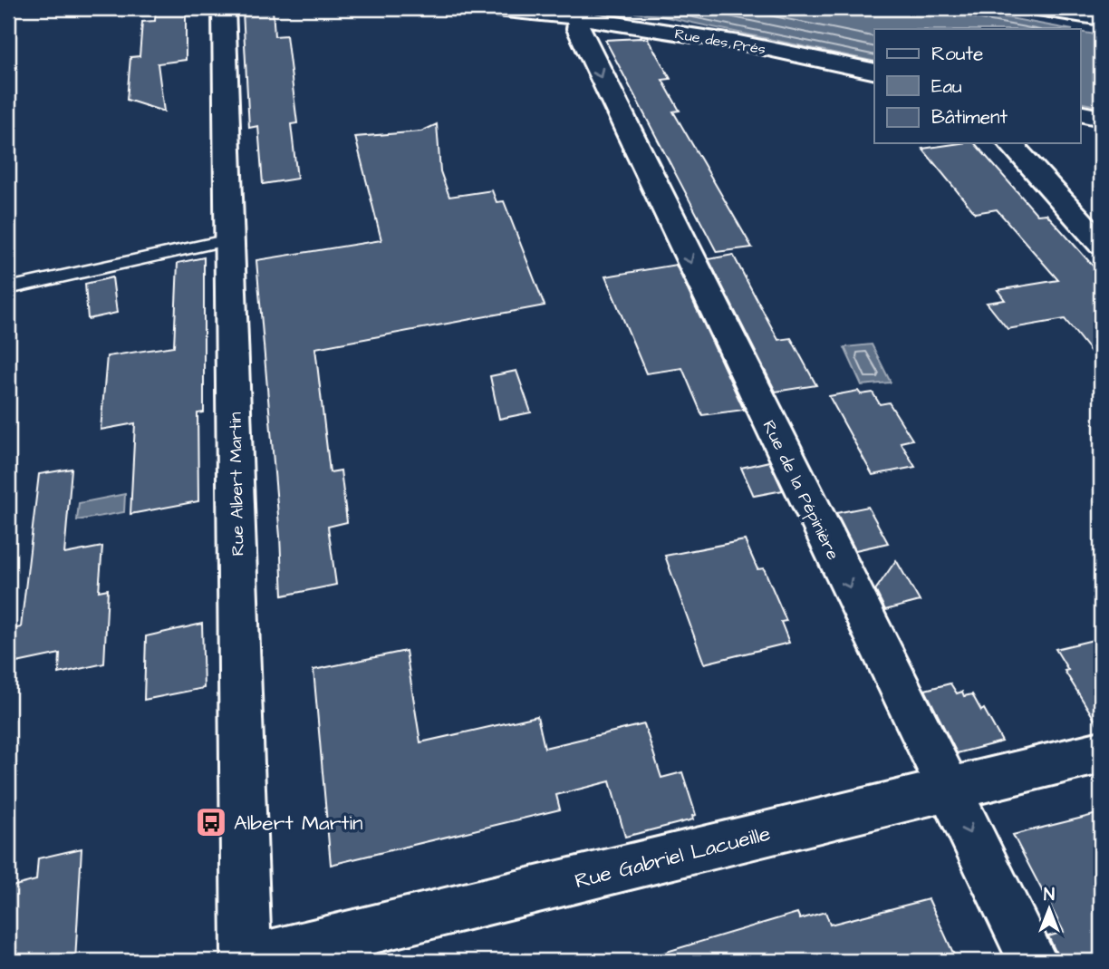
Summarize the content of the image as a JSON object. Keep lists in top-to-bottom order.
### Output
{
  "streets": {
    "street": [
      "Rue des Prés",
      "Rue Albert Martin",
      "Rue de la Pépinière",
      "Rue Gabriel Lacueille"
    ]
  },
  "crossings": [
    ["Rue des Prés", "Rue de la Pépinière"],
    ["Rue Albert Martin", "Rue Gabriel Lacueille"],
    ["Rue de la Pépinière", "Rue Gabriel Lacueille"]
  ],
  "one_way": ["Rue de la Pépinière"],
  "places": {
    "bus stop": ["Albert Martin"]
  },
  "legend": ["Route", "Eau", "Bâtiment"],
  "north": "top"
}
